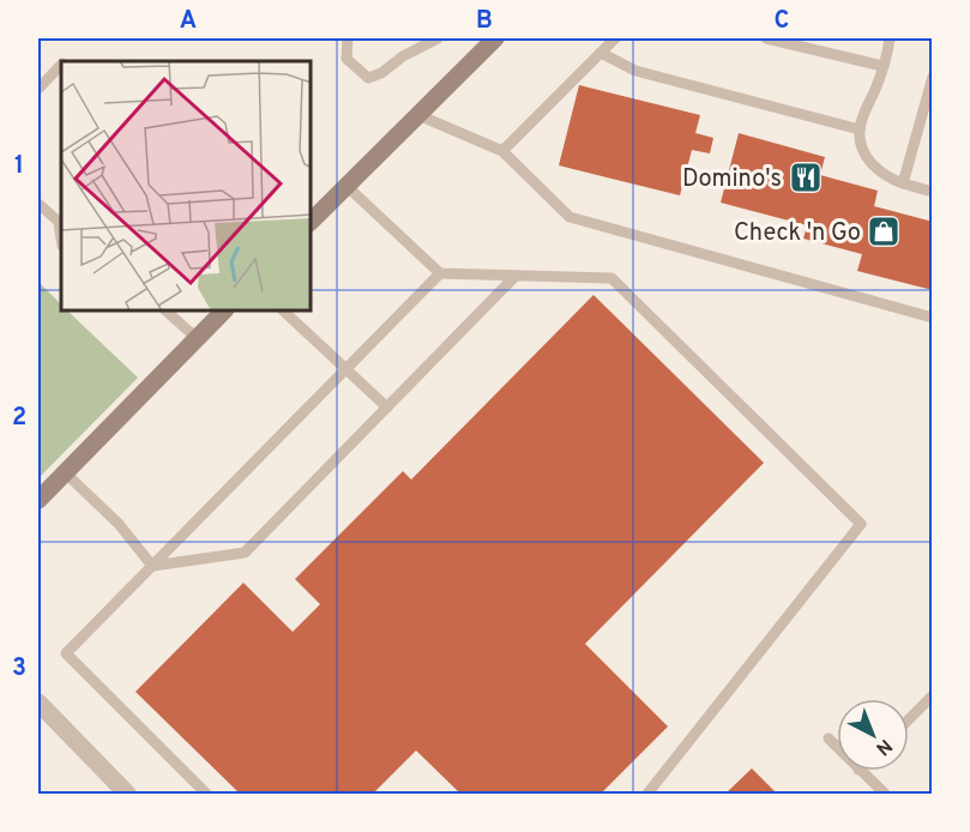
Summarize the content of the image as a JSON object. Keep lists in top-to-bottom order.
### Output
{
  "places": {
    "restaurant": ["Domino's"],
    "shop": ["Check 'n Go"]
  },
  "north": "bottom right",
  "grid": {
    "columns": ["A", "B", "C"],
    "rows": ["1", "2", "3"]
  }
}
